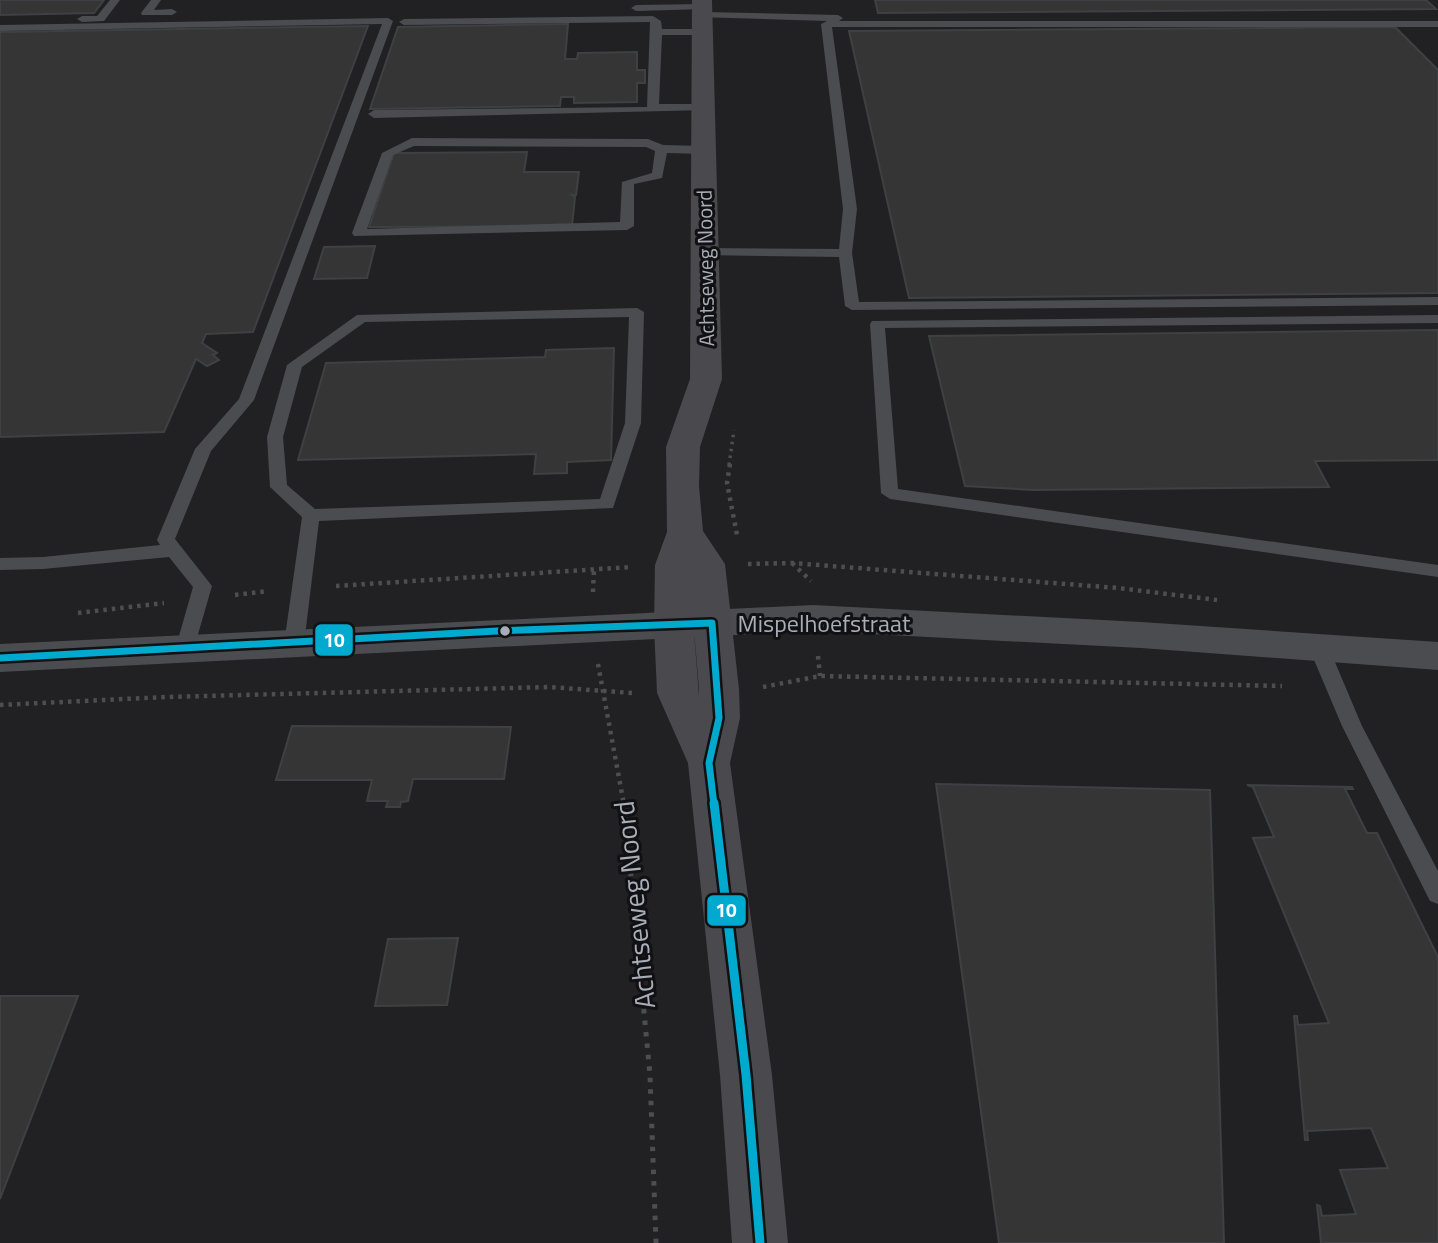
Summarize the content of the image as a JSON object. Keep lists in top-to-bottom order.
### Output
{
  "streets": {
    "street": ["Achtseweg Noord", "Mispelhoefstraat"]
  },
  "crossings": [
    ["Achtseweg Noord", "Mispelhoefstraat"]
  ],
  "lines": ["transit line 10"]
}
